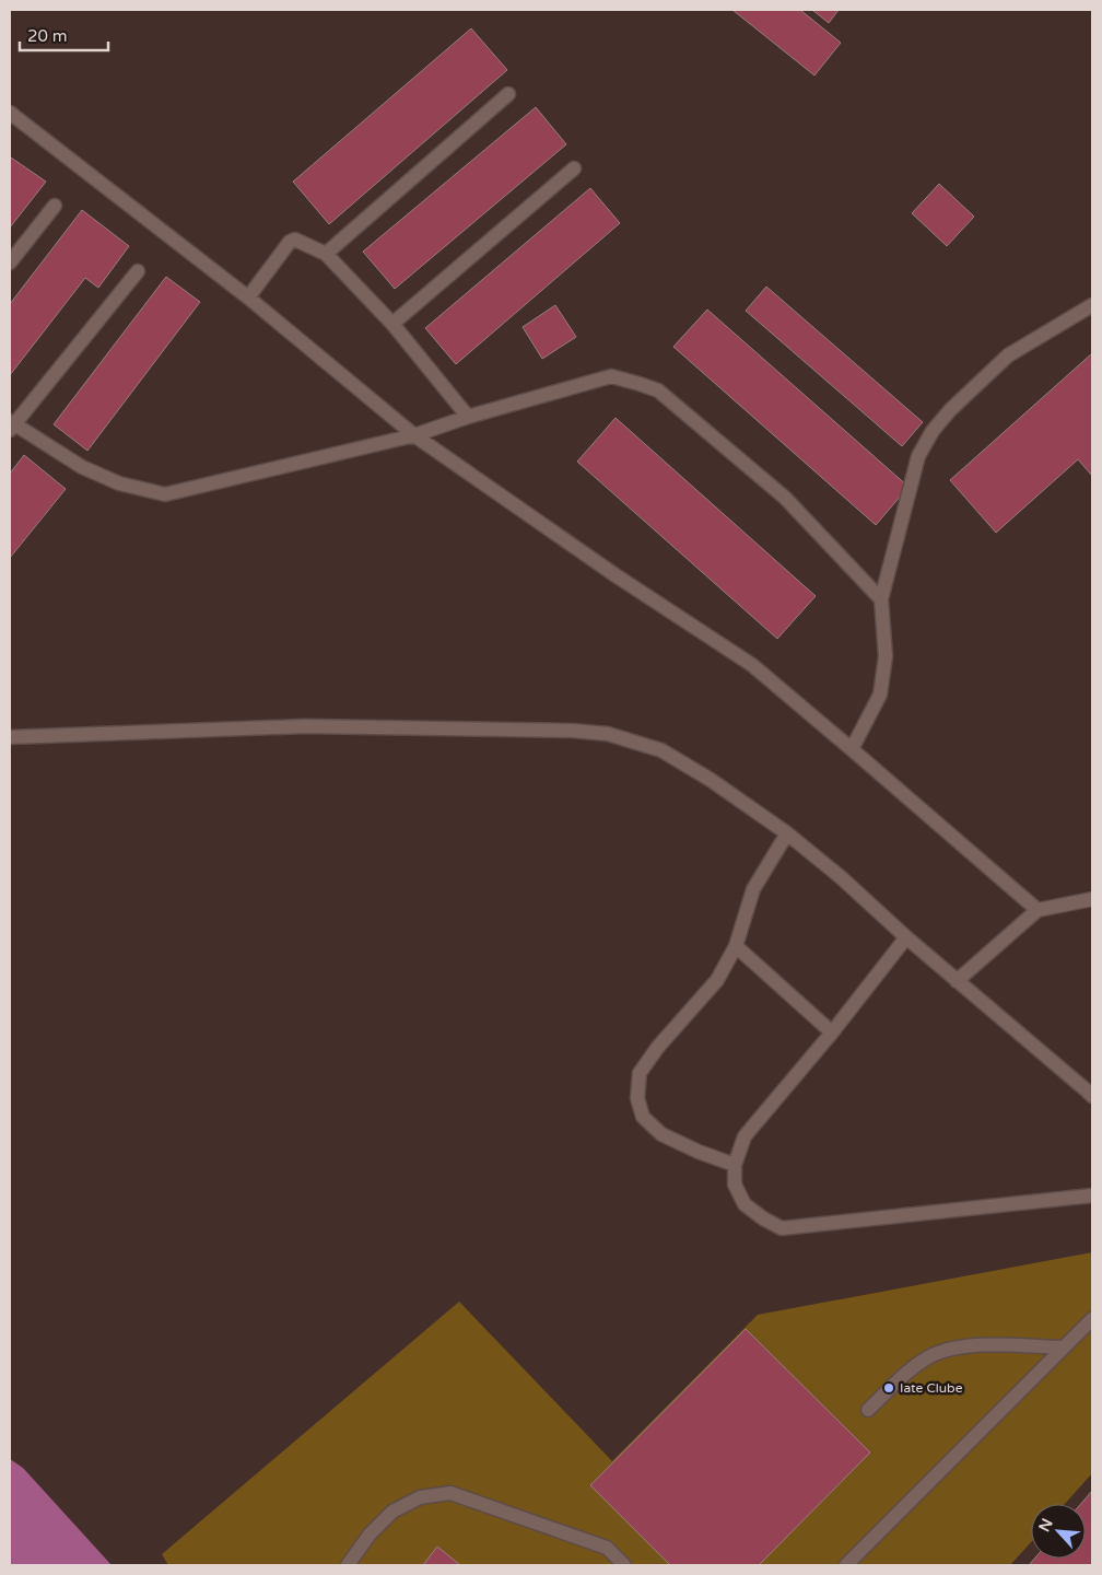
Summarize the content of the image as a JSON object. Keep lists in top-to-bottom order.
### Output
{
  "places": ["Iate Clube"],
  "scale_bar": "20 m",
  "north": "top left"
}
